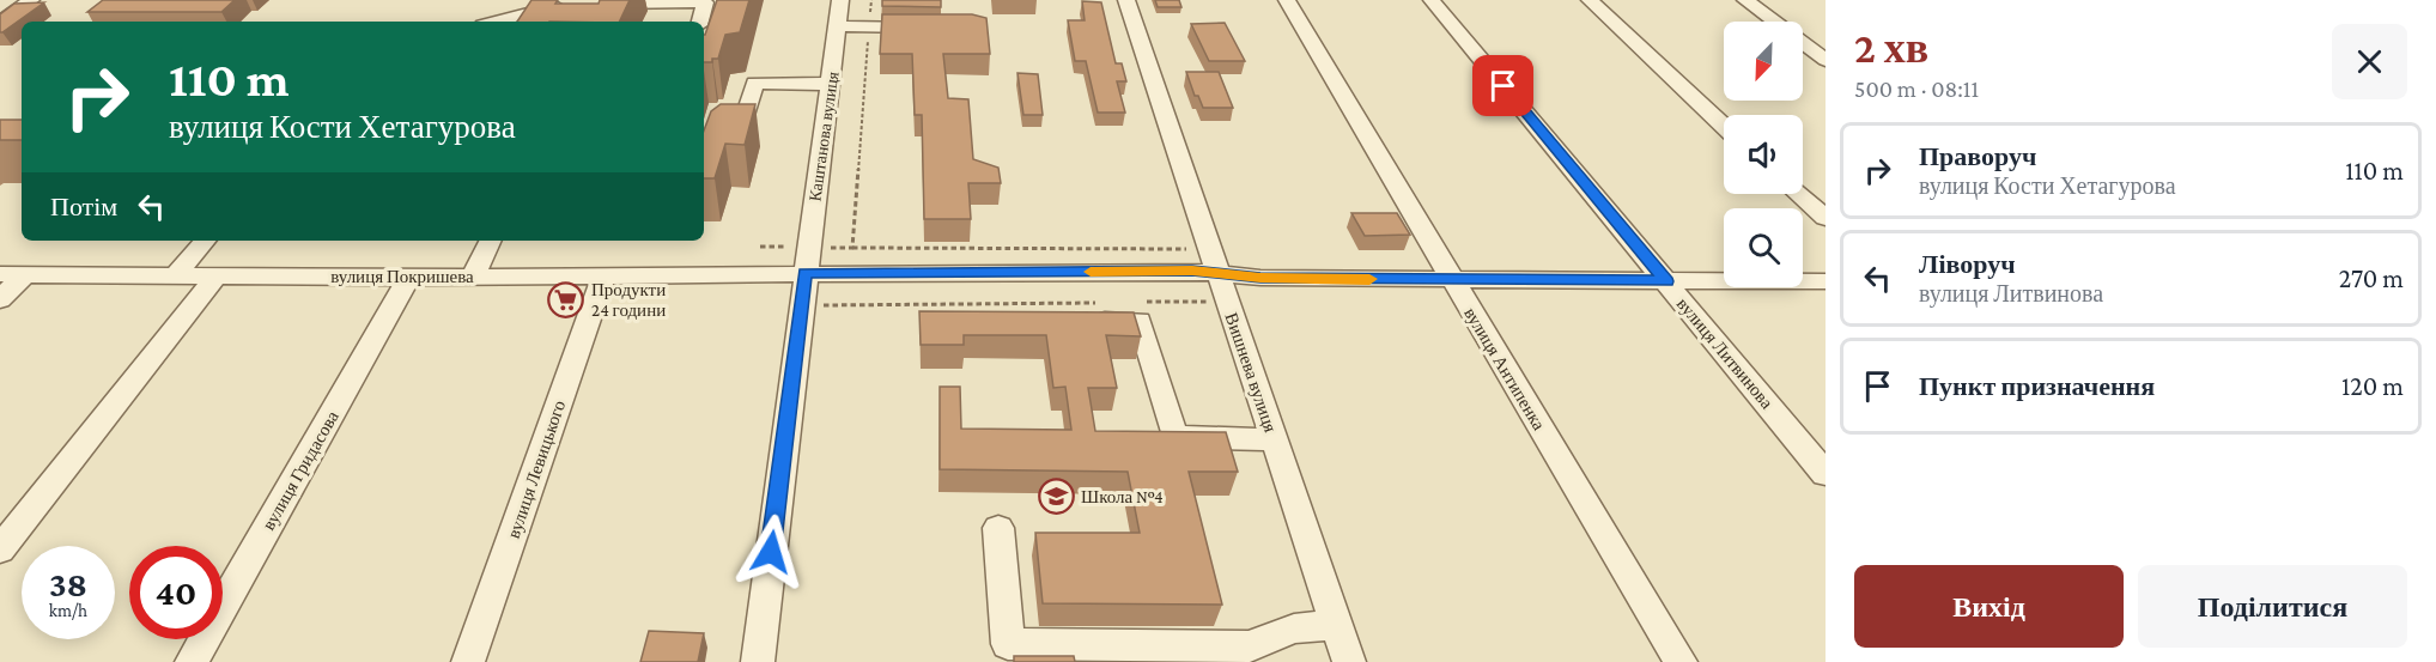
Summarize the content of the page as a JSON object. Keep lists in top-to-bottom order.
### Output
{
  "streets": {
    "street": [
      "Каштанова вулиця",
      "вулиця Покришева",
      "вулиця Литвинова",
      "вулиця Антипенка",
      "Вишнева вулиця",
      "вулиця Левицького",
      "вулиця Гридасова"
    ]
  },
  "crossings": [
    ["Каштанова вулиця", "вулиця Покришева"],
    ["вулиця Покришева", "вулиця Литвинова"],
    ["вулиця Покришева", "вулиця Антипенка"],
    ["вулиця Покришева", "Вишнева вулиця"],
    ["вулиця Покришева", "вулиця Левицького"],
    ["вулиця Покришева", "вулиця Гридасова"]
  ],
  "places": {
    "supermarket": ["Продукти 24 години"],
    "school or university": ["Школа №4"]
  },
  "north": "bottom left",
  "page": {
    "heading": ["2 хв", "500 m · 08:11"],
    "turn": ["110 m", "вулиця Кости Хетагурова"],
    "list": [
      {
        "name": "Праворуч",
        "note": "вулиця Кости Хетагурова",
        "value": "110 m"
      },
      {
        "name": "Ліворуч",
        "note": "вулиця Литвинова",
        "value": "270 m"
      },
      {
        "name": "Пункт призначення",
        "value": "120 m"
      }
    ],
    "then": "Потім",
    "speed": "38 km/h",
    "limit": "40",
    "buttons": ["Вихід", "Поділитися"]
  }
}
